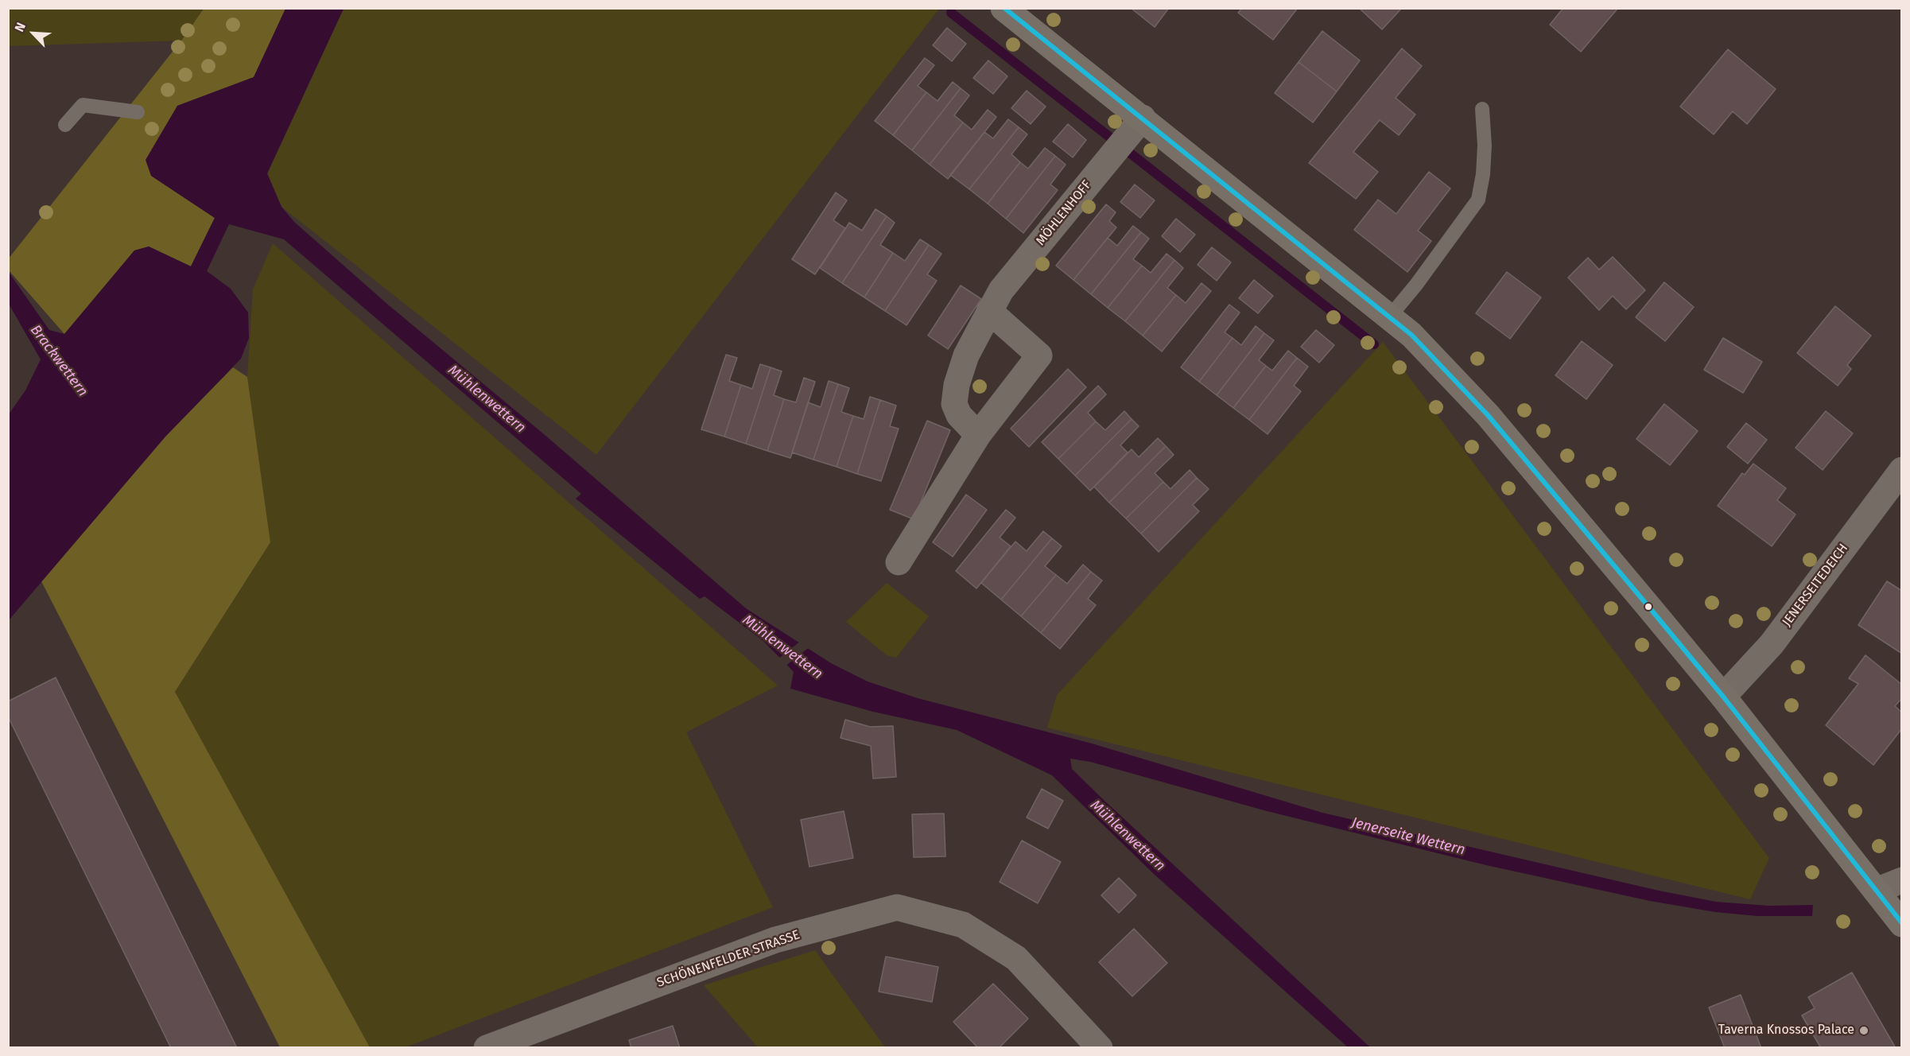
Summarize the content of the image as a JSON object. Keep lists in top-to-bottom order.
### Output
{
  "streets": {
    "street": ["MÖHLENHOFF", "JENERSEITEDEICH", "SCHÖNENFELDER STRASSE"]
  },
  "water": ["Brackwettern", "Mühlenwettern", "Jenerseite Wettern"],
  "places": ["Taverna Knossos Palace"],
  "north": "top left"
}
